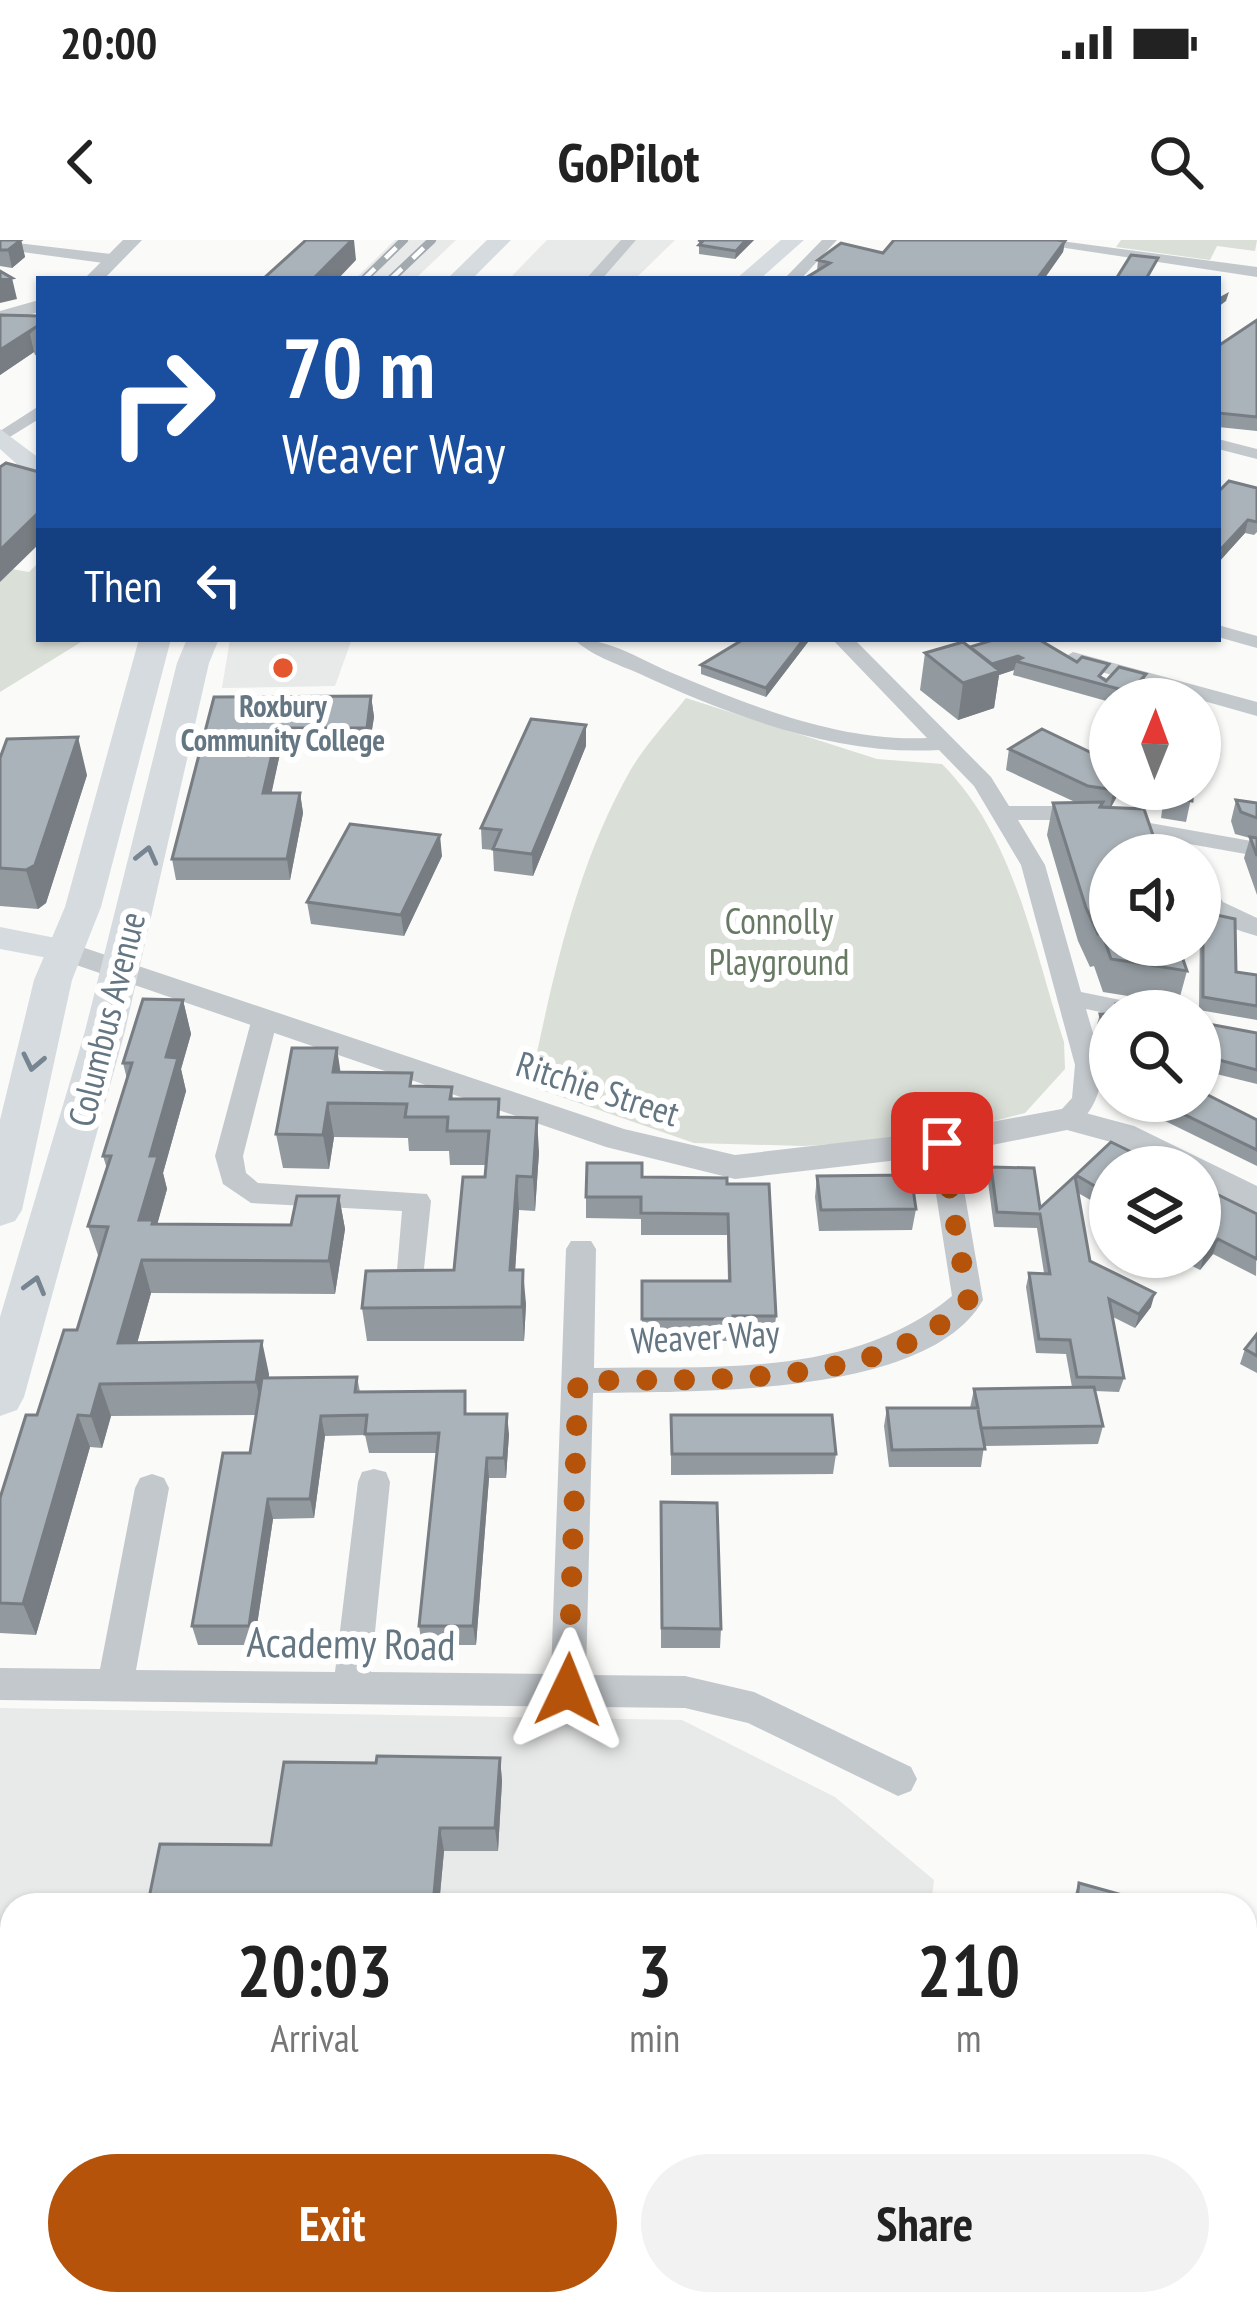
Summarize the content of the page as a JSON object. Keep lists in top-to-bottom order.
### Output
{
  "streets": {
    "main road": ["Columbus Avenue"],
    "street": ["Ritchie Street", "Weaver Way", "Academy Road"]
  },
  "crossings": [
    ["Columbus Avenue", "Ritchie Street"],
    ["Ritchie Street", "Weaver Way"]
  ],
  "parks": ["Connolly Playground"],
  "places": ["Roxbury Community College"],
  "north": "top",
  "page": {
    "status": "20:00",
    "header": "GoPilot",
    "turn": ["70 m", "Weaver Way"],
    "then": "Then",
    "eta": [
      "20:03",
      "Arrival",
      "3",
      "min",
      "210",
      "m"
    ],
    "buttons": ["Exit", "Share"]
  }
}
